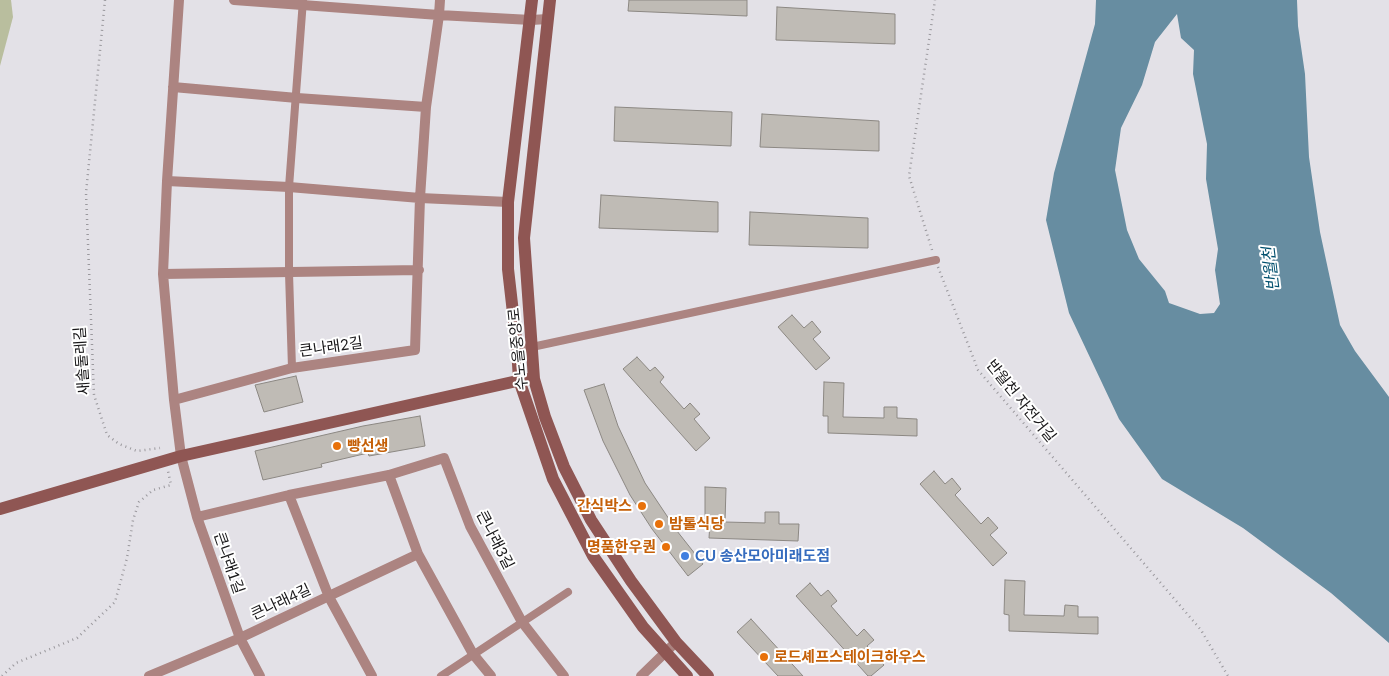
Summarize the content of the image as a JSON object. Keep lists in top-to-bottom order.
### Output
{
  "streets": {
    "main road": ["수노을중앙로"],
    "street": [
      "큰나래2길",
      "큰나래3길",
      "큰나래1길",
      "큰나래4길"
    ],
    "path": ["새솔둘레길", "반월천 자전거길"]
  },
  "crossings": [
    ["큰나래3길", "큰나래1길"],
    ["큰나래1길", "큰나래4길"]
  ],
  "water": ["반월천"],
  "places": [
    "빵선생",
    "간식박스",
    "밤톨식당",
    "명품한우퀀",
    "CU 송산모아미래도점",
    "로드셰프스테이크하우스"
  ]
}
